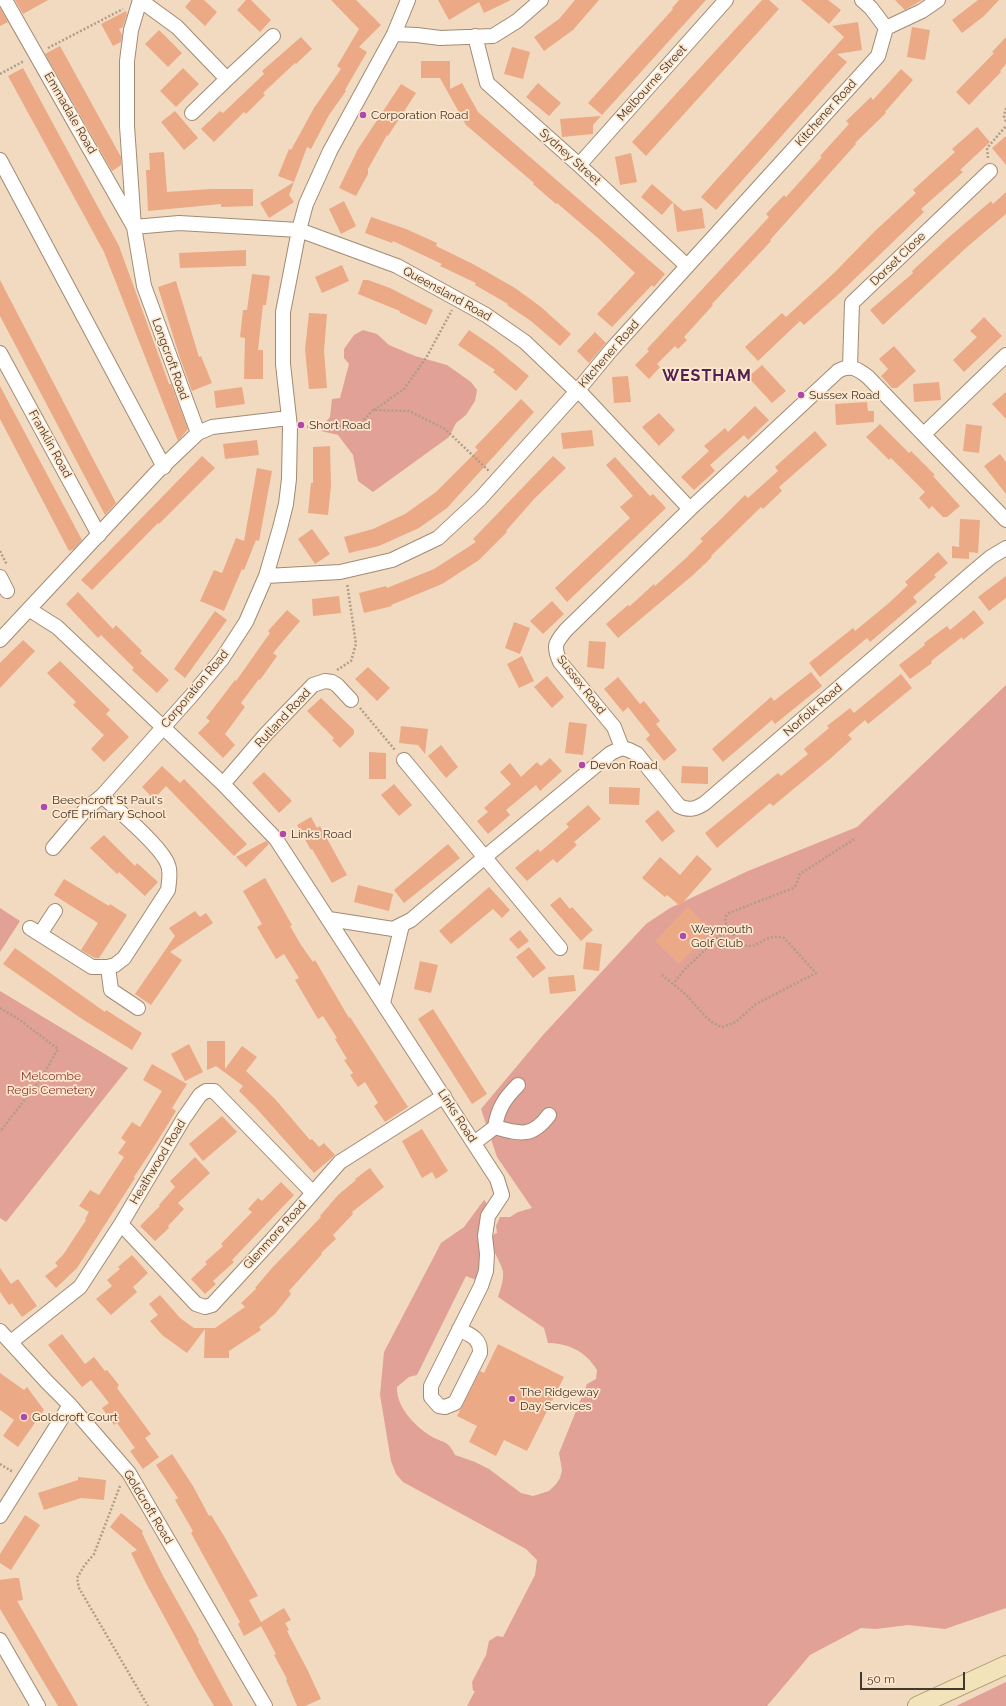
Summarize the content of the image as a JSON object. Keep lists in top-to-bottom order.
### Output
{
  "streets": {
    "street": [
      "Melbourne Street",
      "Emmadale Road",
      "Kitchener Road",
      "Sydney Street",
      "Dorset Close",
      "Queensland Road",
      "Longcroft Road",
      "Franklin Road",
      "Sussex Road",
      "Corporation Road",
      "Norfolk Road",
      "Rutland Road",
      "Links Road",
      "Heathwood Road",
      "Glenmore Road",
      "Goldcroft Road"
    ]
  },
  "crossings": [
    ["Melbourne Street", "Sydney Street"],
    ["Emmadale Road", "Queensland Road"],
    ["Emmadale Road", "Longcroft Road"],
    ["Kitchener Road", "Sydney Street"],
    ["Kitchener Road", "Queensland Road"],
    ["Kitchener Road", "Corporation Road"],
    ["Dorset Close", "Sussex Road"],
    ["Queensland Road", "Longcroft Road"],
    ["Queensland Road", "Sussex Road"],
    ["Queensland Road", "Corporation Road"],
    ["Sussex Road", "Norfolk Road"],
    ["Corporation Road", "Links Road"],
    ["Rutland Road", "Links Road"],
    ["Links Road", "Glenmore Road"],
    ["Heathwood Road", "Glenmore Road"],
    ["Heathwood Road", "Goldcroft Road"]
  ],
  "districts": ["WESTHAM"],
  "parks": ["Melcombe Regis Cemetery"],
  "places": [
    "Corporation Road",
    "Sussex Road",
    "Short Road",
    "Devon Road",
    "Beechcroft St Paul's CofE Primary School",
    "Links Road",
    "Weymouth Golf Club",
    "The Ridgeway Day Services",
    "Goldcroft Court"
  ],
  "scale_bar": "50 m"
}
